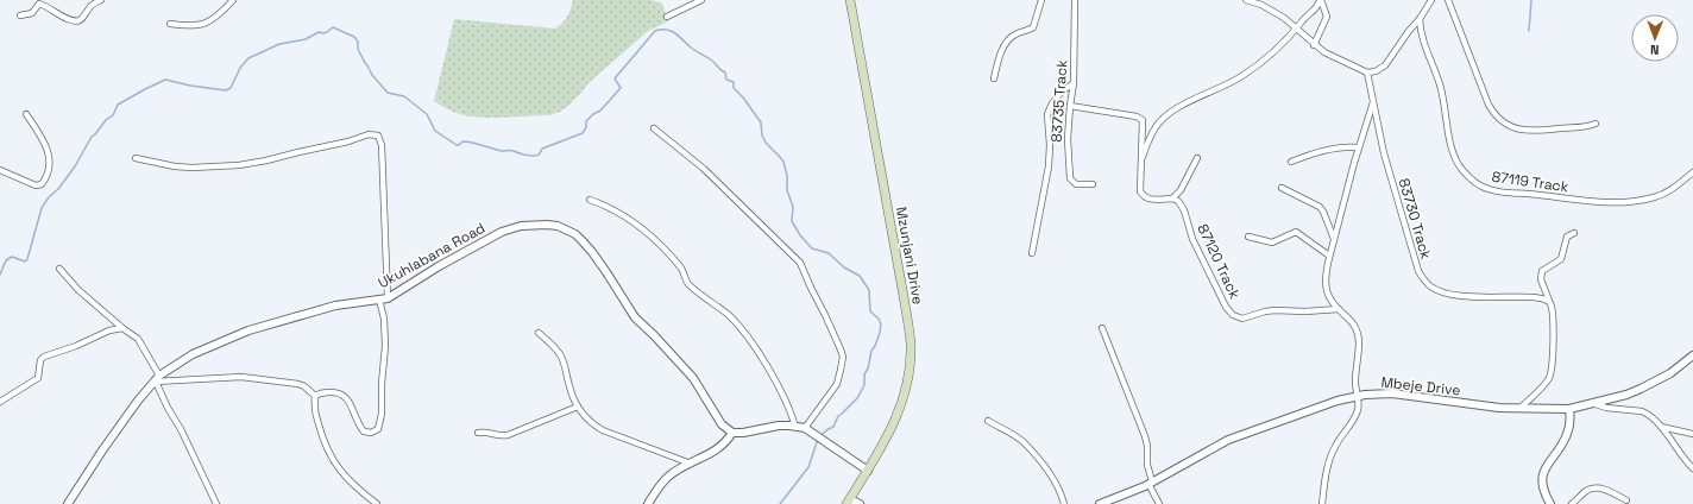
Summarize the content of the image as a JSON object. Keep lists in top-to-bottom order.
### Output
{
  "streets": {
    "main road": ["Mzunjani Drive"],
    "street": [
      "83735 Track",
      "87119 Track",
      "83730 Track",
      "Ukuhlabana Road",
      "87120 Track",
      "Mbeje Drive"
    ]
  },
  "north": "bottom"
}
